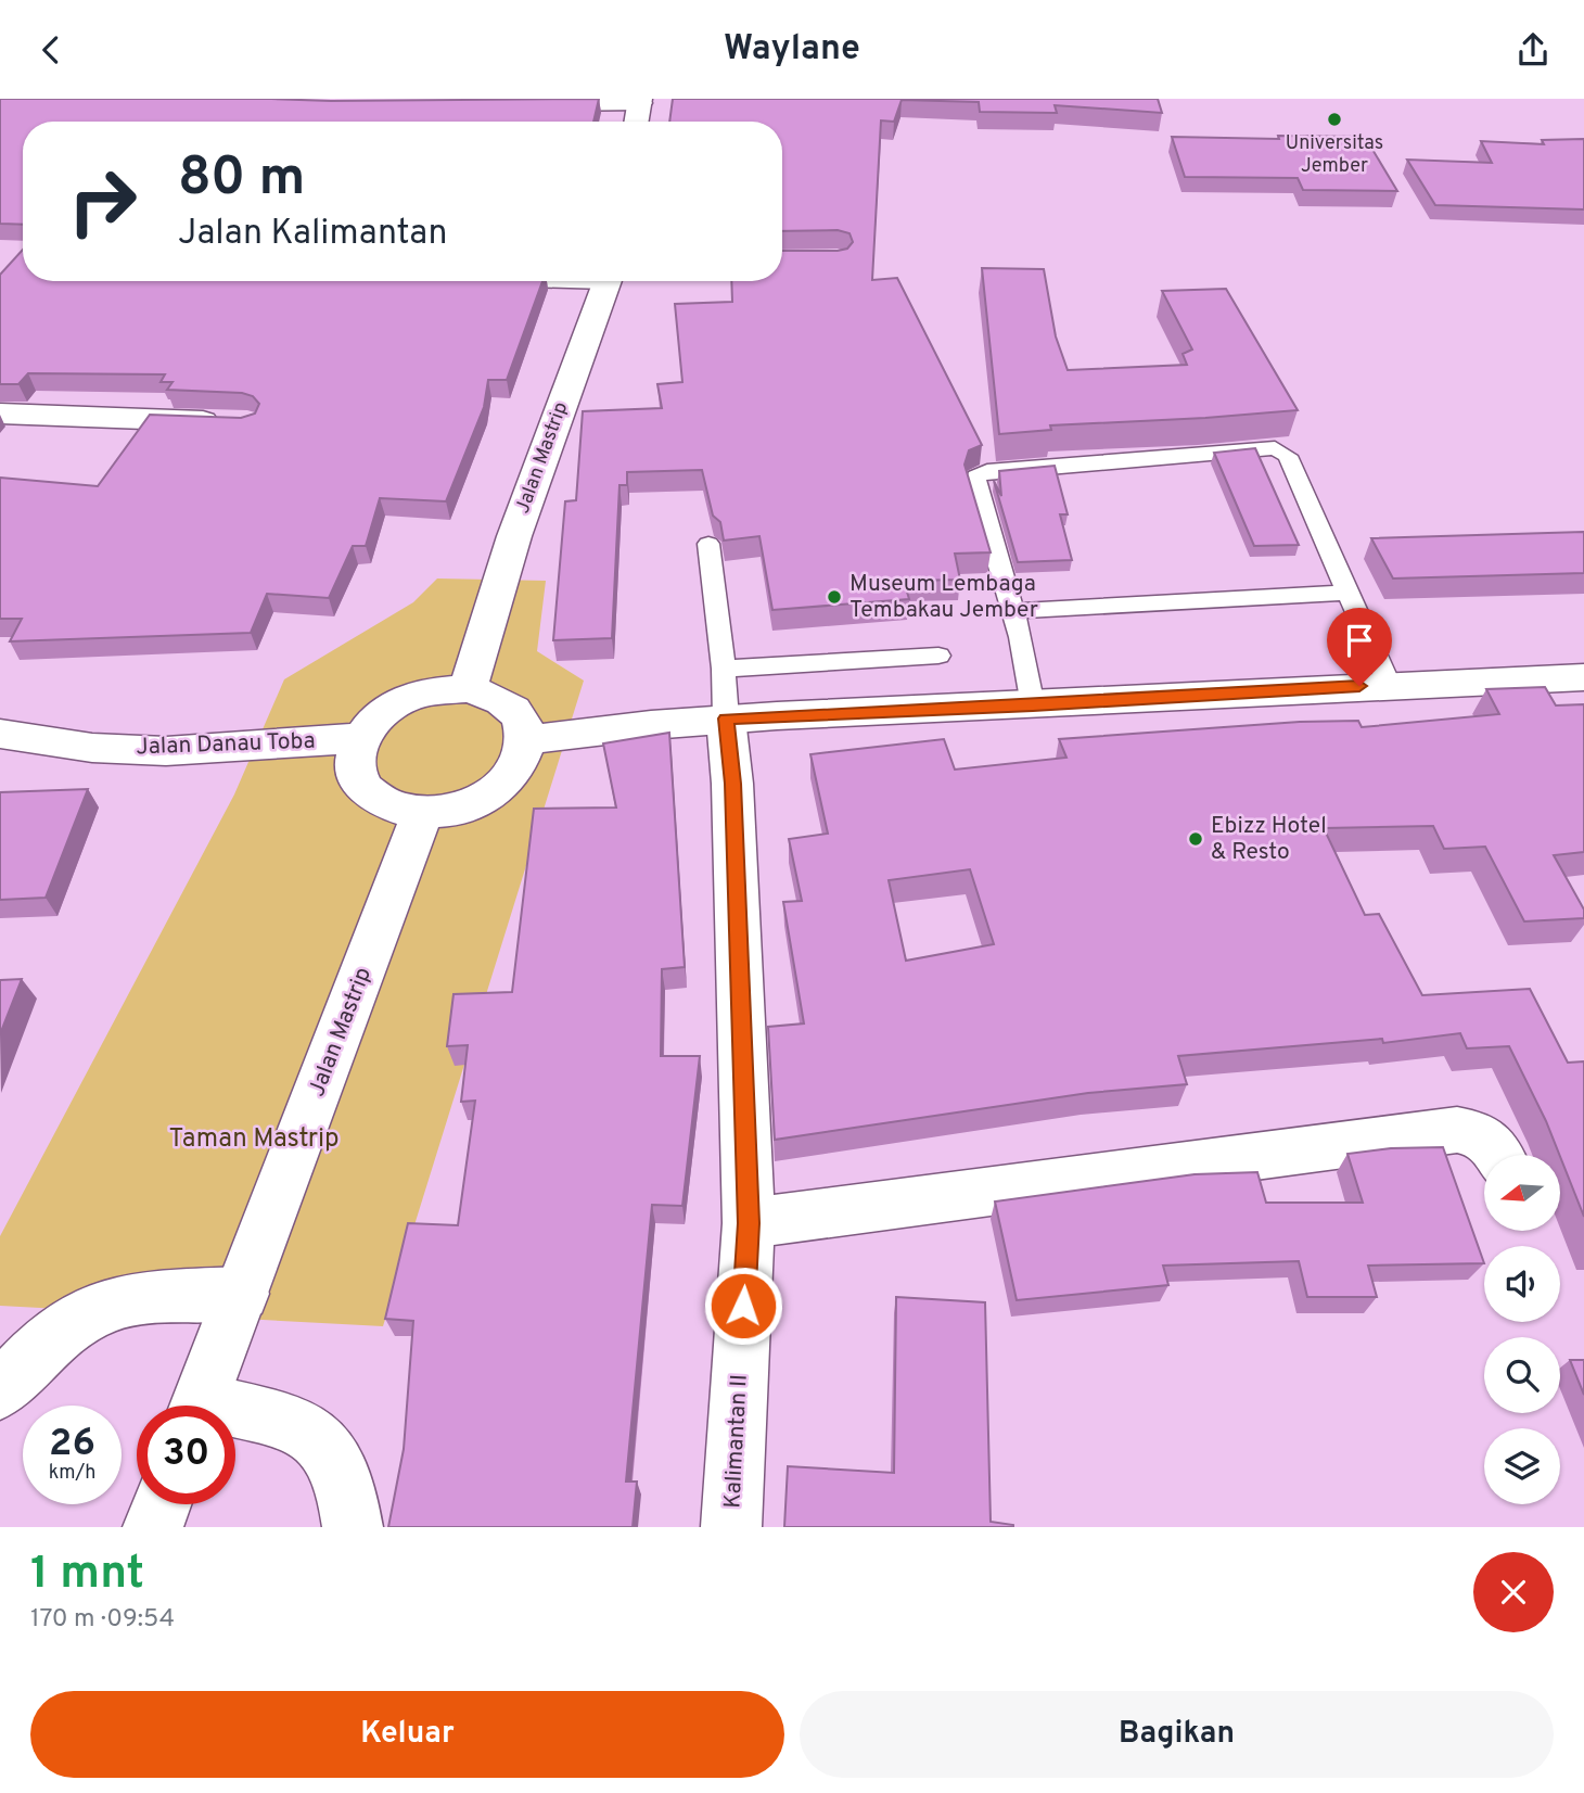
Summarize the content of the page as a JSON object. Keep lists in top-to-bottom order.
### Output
{
  "streets": {
    "main road": ["Jalan Mastrip", "Jalan Danau Toba", "Kalimantan II"]
  },
  "crossings": [
    ["Jalan Mastrip", "Jalan Danau Toba"]
  ],
  "parks": ["Taman Mastrip"],
  "places": ["Universitas Jember", "Museum Lembaga Tembakau Jember", "Ebizz Hotel & Resto"],
  "north": "left",
  "page": {
    "header": "Waylane",
    "turn": ["80 m", "Jalan Kalimantan"],
    "speed": "26 km/h",
    "limit": "30",
    "heading": ["1 mnt", "170 m · 09:54"],
    "buttons": ["Keluar", "Bagikan"]
  }
}
